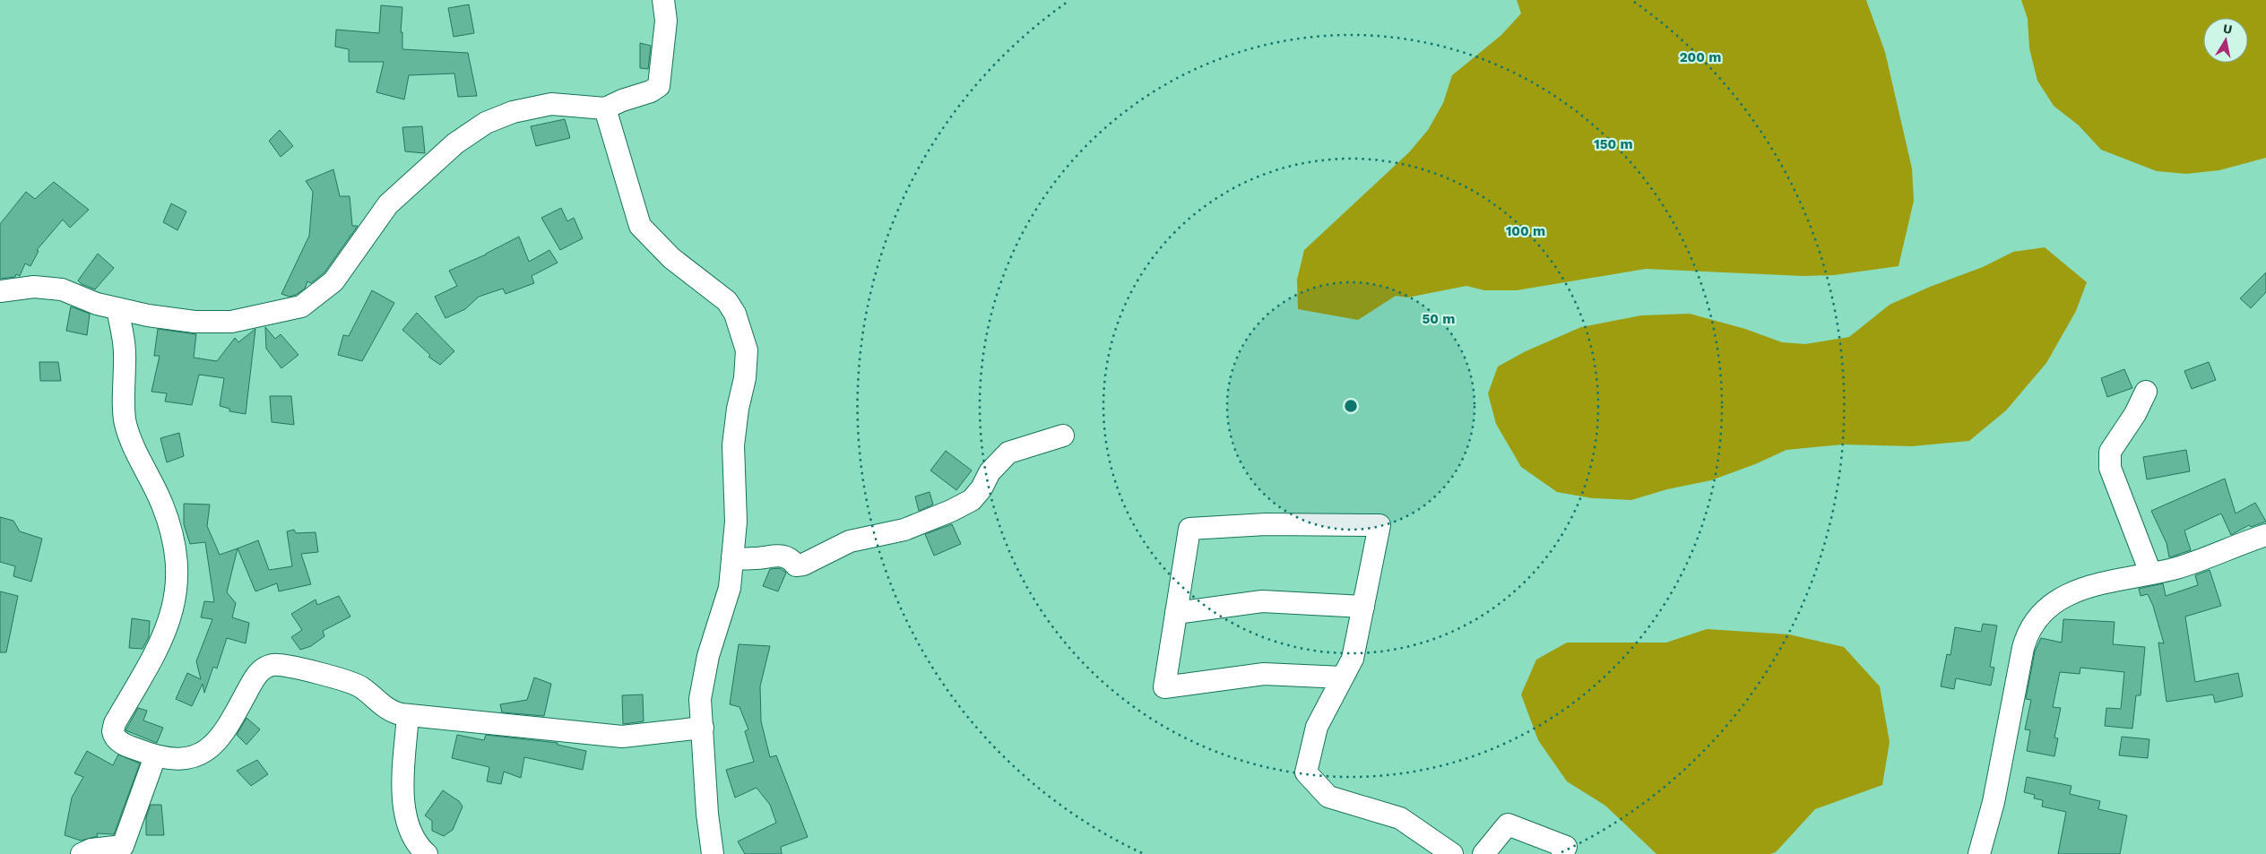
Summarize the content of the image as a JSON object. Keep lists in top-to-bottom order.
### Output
{
  "north": "top",
  "rings": [
    "200 m",
    "150 m",
    "100 m",
    "50 m"
  ]
}
